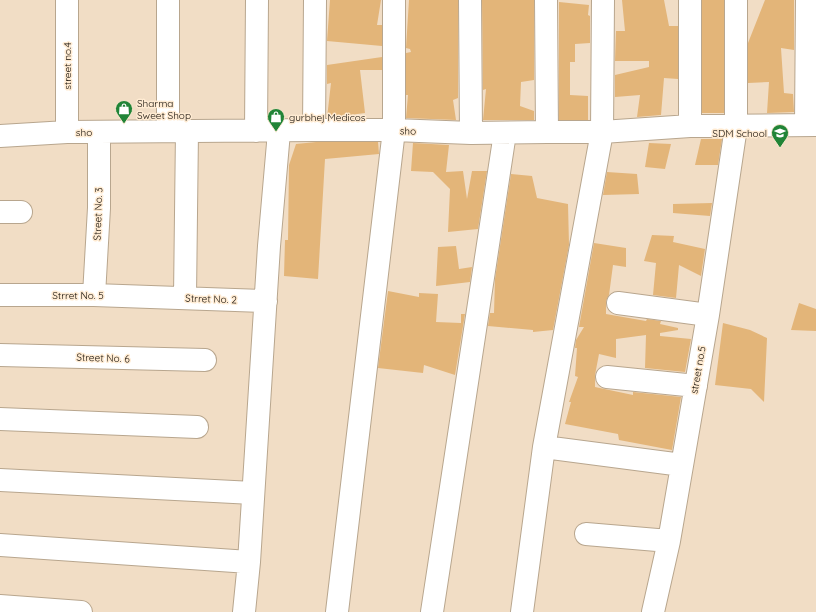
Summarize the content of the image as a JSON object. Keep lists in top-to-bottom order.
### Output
{
  "streets": {
    "street": [
      "street no.4",
      "sho",
      "Street No. 3",
      "Strret No. 5",
      "Strret No. 2",
      "Street No. 6",
      "street no.5"
    ]
  },
  "crossings": [
    ["street no.4", "sho"],
    ["sho", "Street No. 3"],
    ["sho", "street no.5"],
    ["Street No. 3", "Strret No. 5"],
    ["Strret No. 5", "Strret No. 2"]
  ],
  "places": {
    "shop": ["Sharma Sweet Shop", "gurbhej Medicos"],
    "school or university": ["SDM School"]
  }
}
